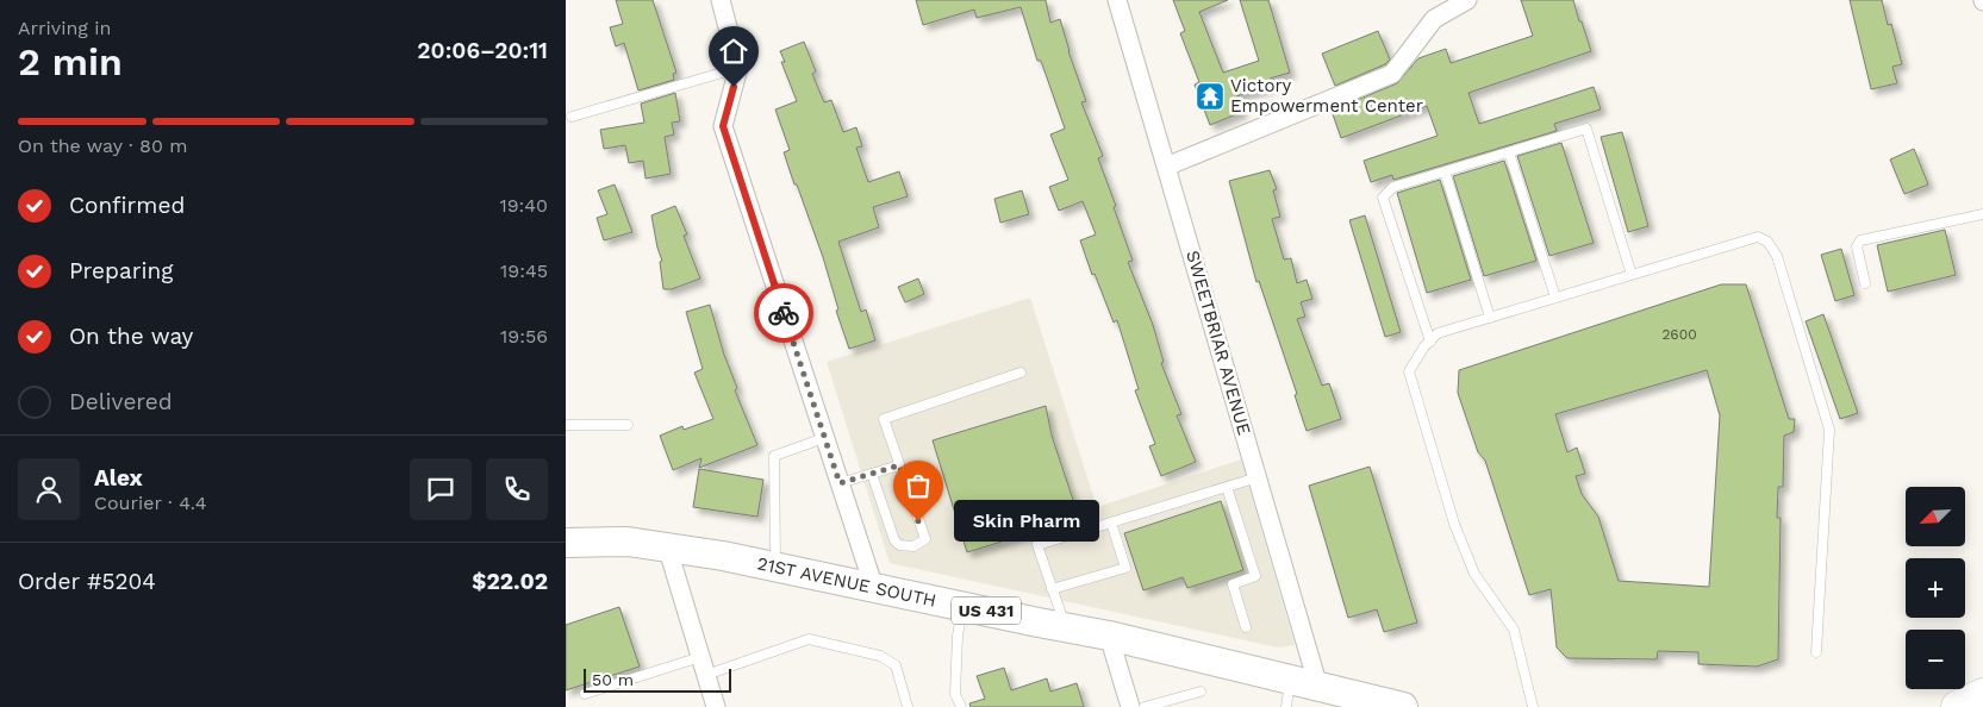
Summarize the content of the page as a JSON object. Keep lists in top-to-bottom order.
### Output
{
  "streets": {
    "main road": ["21ST AVENUE SOUTH", "US 431"],
    "street": ["SWEETBRIAR AVENUE"]
  },
  "crossings": [
    ["SWEETBRIAR AVENUE", "21ST AVENUE SOUTH"]
  ],
  "places": {
    "temple": ["Victory Empowerment Center"],
    "other": ["Skin Pharm"]
  },
  "house_numbers": ["2600"],
  "scale_bar": "50 m",
  "north": "bottom left",
  "page": {
    "heading": ["2 min", "Arriving in", "20:06–20:11"],
    "panel": [
      "Alex",
      "Courier · 4.4",
      "Order #5204",
      "$22.02"
    ],
    "bar": "On the way · 80 m",
    "list": [
      ["Confirmed", "19:40"],
      ["Preparing", "19:45"],
      ["On the way", "19:56"],
      "Delivered"
    ],
    "map_buttons": ["+", "−"],
    "bubble": "Skin Pharm",
    "scale": "50 m"
  }
}
